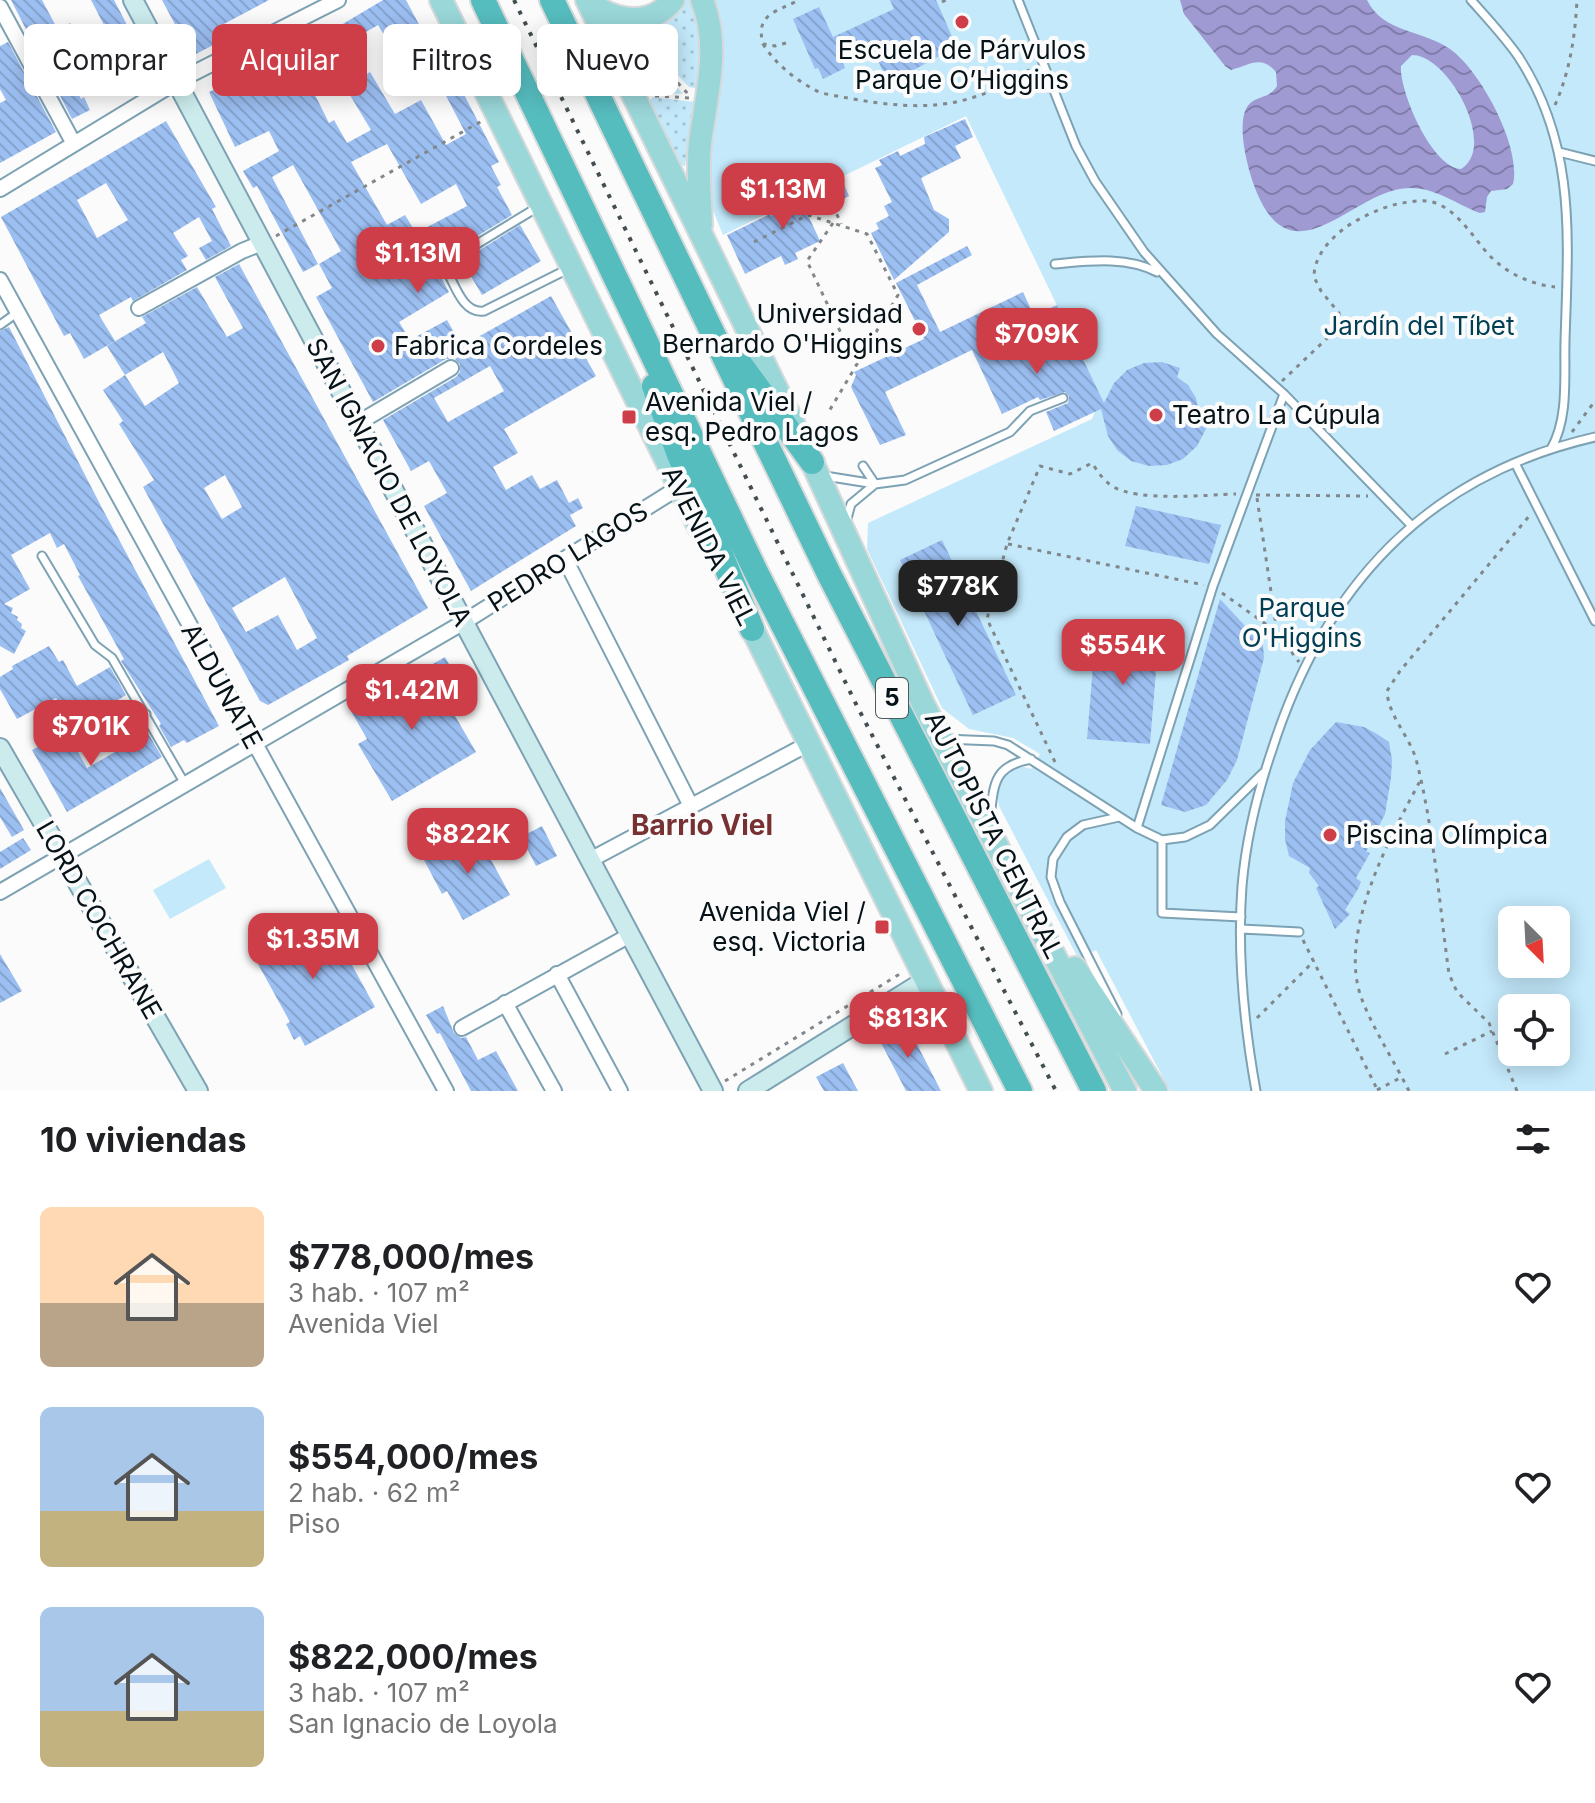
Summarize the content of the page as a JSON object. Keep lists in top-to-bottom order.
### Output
{
  "streets": {
    "highway": ["5", "AUTOPISTA CENTRAL"],
    "main road": ["AVENIDA VIEL"],
    "street": [
      "SAN IGNACIO DE LOYOLA",
      "PEDRO LAGOS",
      "ALDUNATE",
      "LORD COCHRANE"
    ]
  },
  "crossings": [
    ["SAN IGNACIO DE LOYOLA", "PEDRO LAGOS"],
    ["AVENIDA VIEL", "PEDRO LAGOS"],
    ["PEDRO LAGOS", "ALDUNATE"],
    ["PEDRO LAGOS", "LORD COCHRANE"]
  ],
  "districts": ["Barrio Viel"],
  "parks": ["Jardín del Tíbet", "Parque O'Higgins"],
  "places": {
    "other": [
      "Escuela de Párvulos Parque O’Higgins",
      "Universidad Bernardo O'Higgins",
      "Fabrica Cordeles",
      "Teatro La Cúpula",
      "Piscina Olímpica"
    ],
    "transit": ["Avenida Viel / esq. Pedro Lagos", "Avenida Viel / esq. Victoria"]
  },
  "north": "bottom right",
  "page": {
    "chip": [
      "Comprar",
      "Alquilar",
      "Filtros",
      "Nuevo"
    ],
    "price": [
      "$1.13M",
      "$1.13M",
      "$709K",
      "$778K",
      "$554K",
      "$1.42M",
      "$701K",
      "$822K",
      "$1.35M",
      "$813K"
    ],
    "heading": "10 viviendas",
    "list": [
      {
        "name": "$778,000/mes",
        "note": "3 hab. · 107 m² · Avenida Viel"
      },
      {
        "name": "$554,000/mes",
        "note": "2 hab. · 62 m² · Piso"
      },
      {
        "name": "$822,000/mes",
        "note": "3 hab. · 107 m² · San Ignacio de Loyola"
      }
    ]
  }
}
